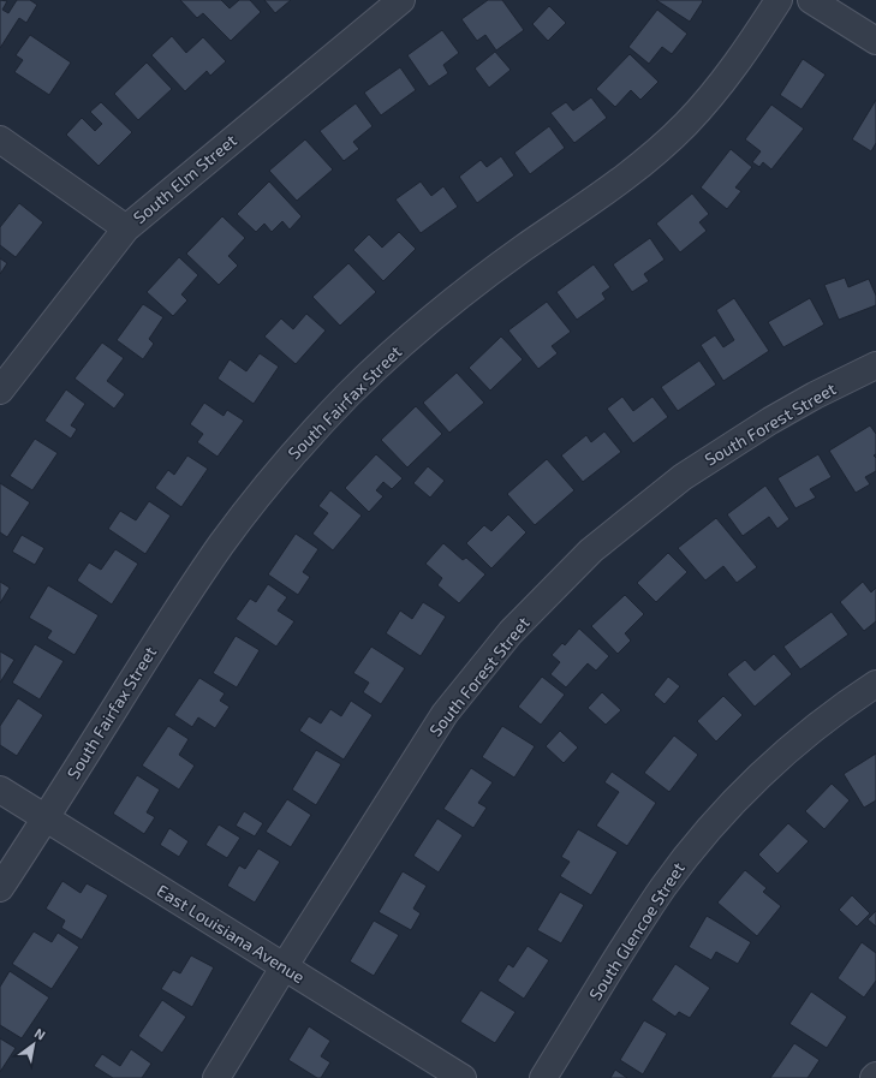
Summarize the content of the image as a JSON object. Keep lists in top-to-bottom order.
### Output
{
  "streets": {
    "street": [
      "South Elm Street",
      "South Fairfax Street",
      "South Forest Street",
      "South Glencoe Street",
      "East Louisiana Avenue"
    ]
  },
  "crossings": [
    ["South Fairfax Street", "East Louisiana Avenue"],
    ["South Forest Street", "East Louisiana Avenue"]
  ],
  "north": "top right"
}
